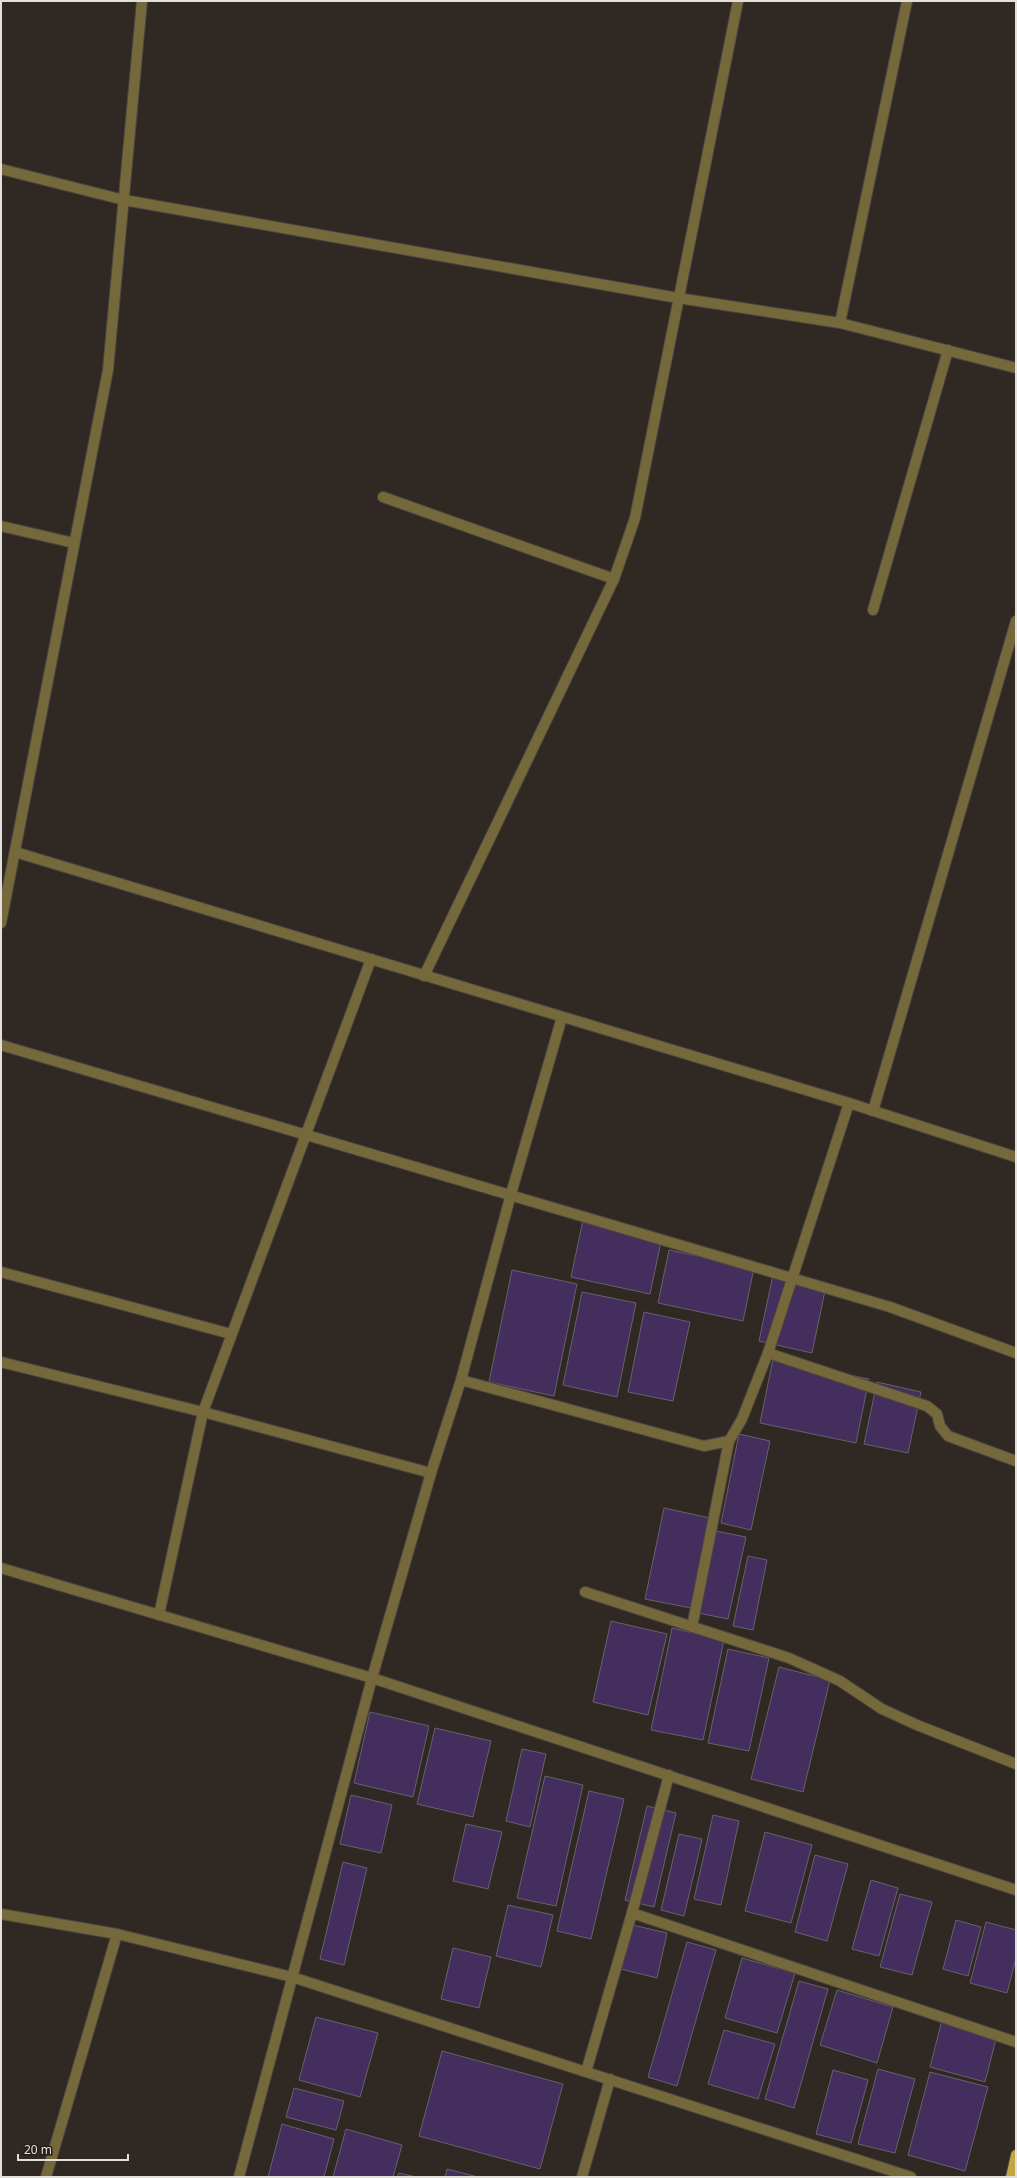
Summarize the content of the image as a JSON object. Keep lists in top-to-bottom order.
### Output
{
  "scale_bar": "20 m"
}
